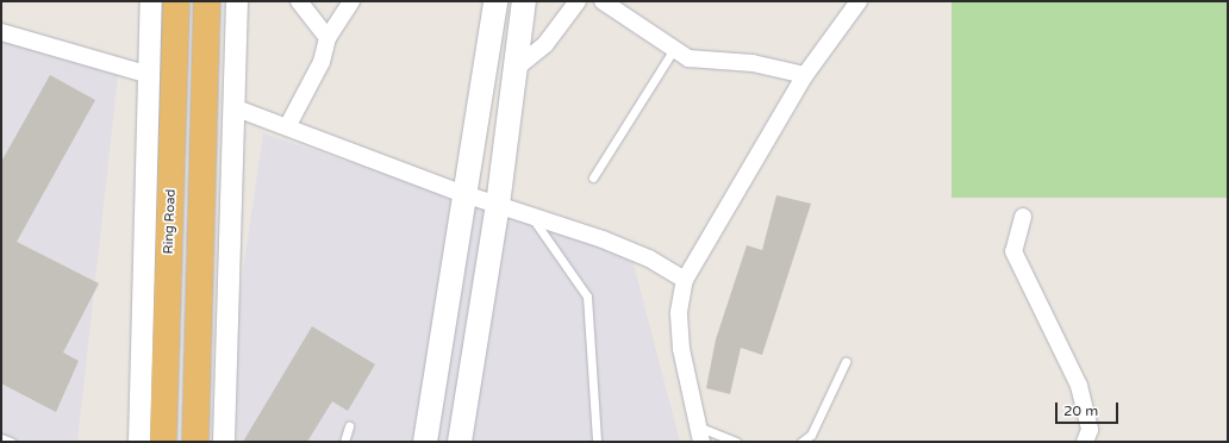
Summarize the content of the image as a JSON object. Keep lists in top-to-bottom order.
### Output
{
  "streets": {
    "highway": ["Ring Road"]
  },
  "scale_bar": "20 m"
}
